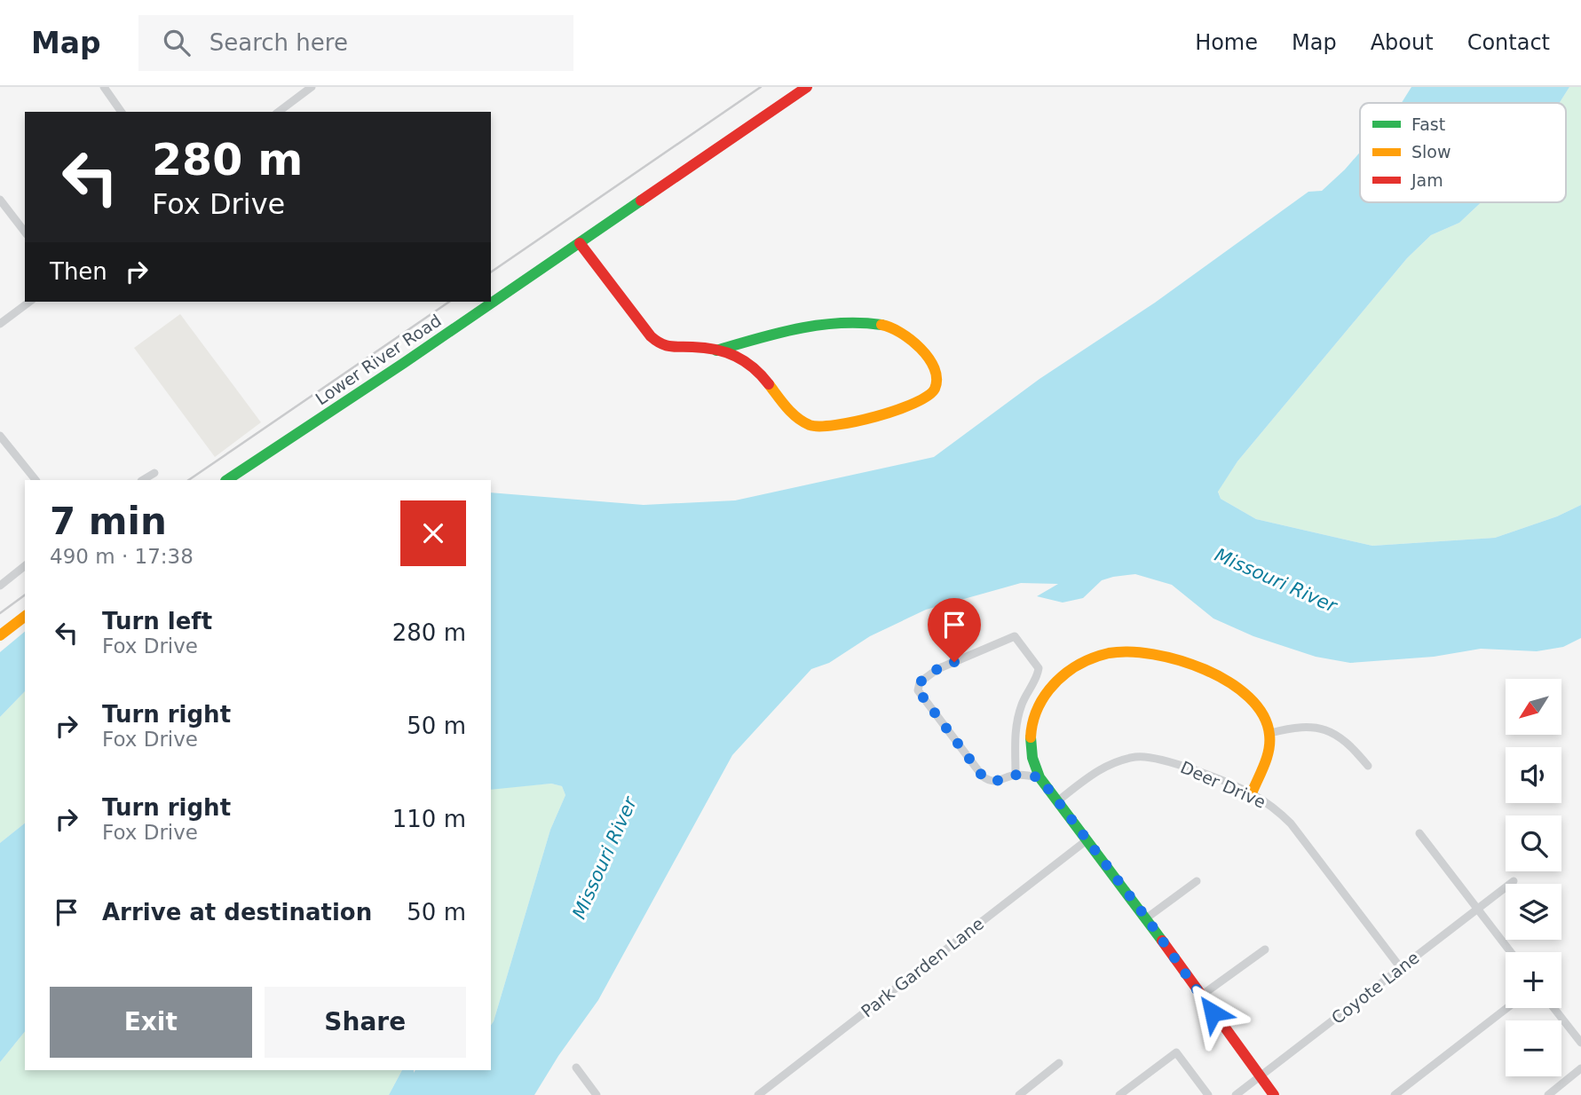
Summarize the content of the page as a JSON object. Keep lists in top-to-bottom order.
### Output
{
  "streets": {
    "street": [
      "Lower River Road",
      "Deer Drive",
      "Park Garden Lane",
      "Coyote Lane"
    ]
  },
  "crossings": [
    ["Deer Drive", "Coyote Lane"]
  ],
  "water": ["Missouri River"],
  "legend": ["Fast", "Slow", "Jam"],
  "north": "bottom left",
  "page": {
    "header": "Map",
    "search": "Search here",
    "nav": [
      "Home",
      "Map",
      "About",
      "Contact"
    ],
    "turn": ["280 m", "Fox Drive"],
    "then": "Then",
    "heading": ["7 min", "490 m · 17:38"],
    "list": [
      {
        "name": "Turn left",
        "note": "Fox Drive",
        "value": "280 m"
      },
      {
        "name": "Turn right",
        "note": "Fox Drive",
        "value": "50 m"
      },
      {
        "name": "Turn right",
        "note": "Fox Drive",
        "value": "110 m"
      },
      {
        "name": "Arrive at destination",
        "value": "50 m"
      }
    ],
    "map_buttons": ["+", "−"],
    "buttons": ["Exit", "Share"]
  }
}
